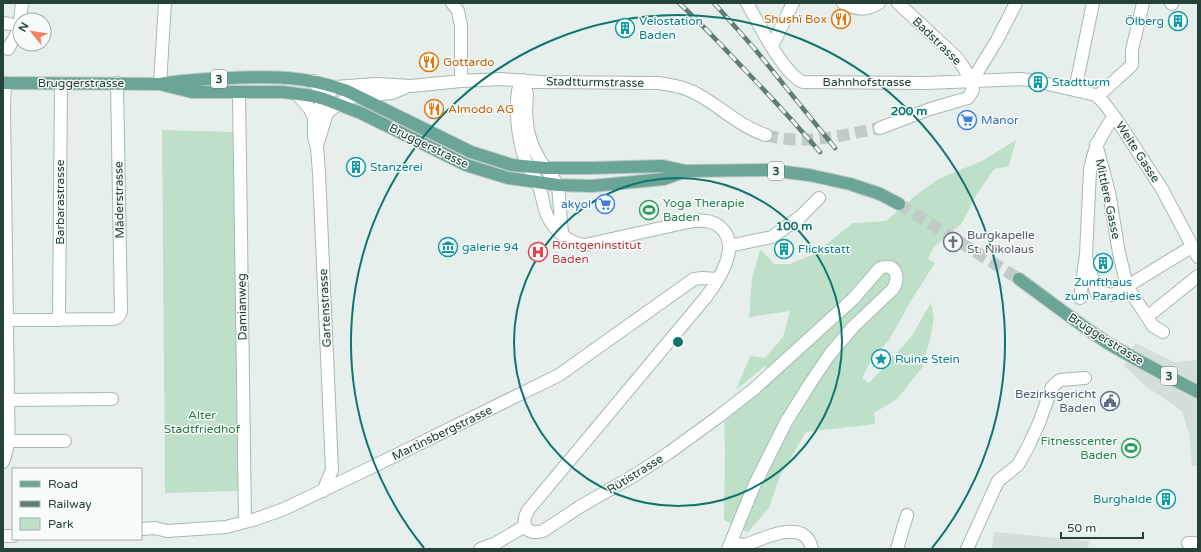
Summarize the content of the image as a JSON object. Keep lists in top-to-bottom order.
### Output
{
  "streets": {
    "main road": ["3", "Bruggerstrasse"],
    "street": [
      "Badstrasse",
      "Stadtturmstrasse",
      "Bahnhofstrasse",
      "Weite Gasse",
      "Mittlere Gasse",
      "Mäderstrasse",
      "Barbarastrasse",
      "Damianweg",
      "Gartenstrasse",
      "Martinsbergstrasse",
      "Rütistrasse"
    ]
  },
  "crossings": [
    ["Badstrasse", "Bahnhofstrasse"],
    ["Stadtturmstrasse", "Bruggerstrasse"],
    ["Bruggerstrasse", "Mäderstrasse"],
    ["Bruggerstrasse", "Barbarastrasse"],
    ["Bruggerstrasse", "Damianweg"],
    ["Bruggerstrasse", "Gartenstrasse"],
    ["Weite Gasse", "Mittlere Gasse"],
    ["Mäderstrasse", "Barbarastrasse"],
    ["Damianweg", "Martinsbergstrasse"],
    ["Gartenstrasse", "Martinsbergstrasse"]
  ],
  "parks": ["Alter Stadtfriedhof"],
  "places": {
    "restaurant": ["Shushï Box", "Gottardo", "Almodo AG"],
    "building": [
      "Ölberg",
      "Velostation Baden",
      "Stadtturm",
      "Stanzerei",
      "Flickstatt",
      "Zunfthaus zum Paradies",
      "Burghalde"
    ],
    "supermarket": ["Manor", "akyol"],
    "sports": ["Yoga Therapie Baden", "Fitnesscenter Baden"],
    "church": ["Burgkapelle St. Nikolaus"],
    "museum": ["galerie 94"],
    "hospital": ["Röntgeninstitut Baden"],
    "place": ["Ruine Stein"],
    "public building": ["Bezirksgericht Baden"]
  },
  "legend": ["Road", "Railway", "Park"],
  "scale_bar": "50 m",
  "north": "top left",
  "rings": ["200 m", "100 m"]
}
